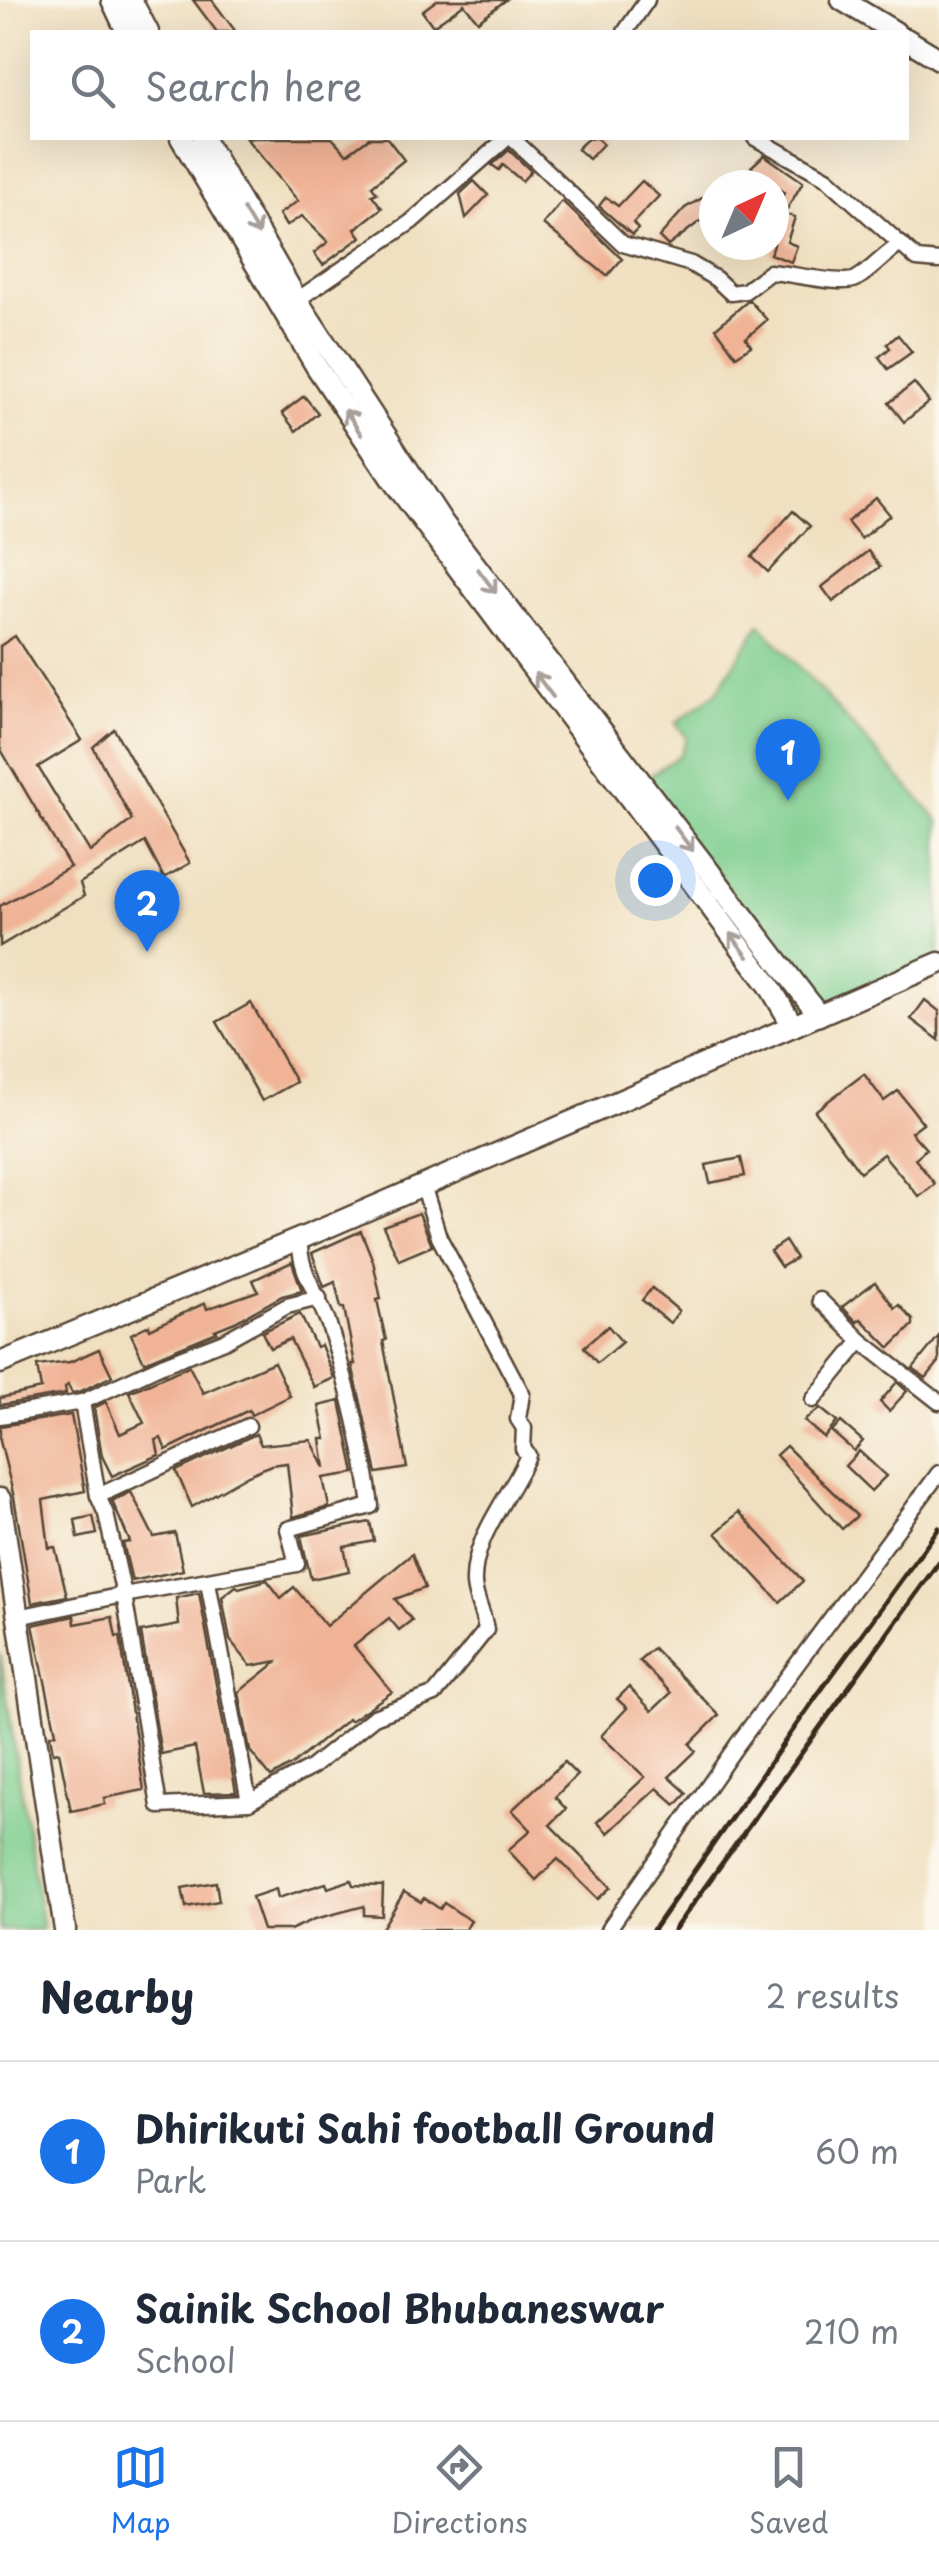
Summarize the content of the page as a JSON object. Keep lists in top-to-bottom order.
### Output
{
  "north": "top right",
  "page": {
    "search": "Search here",
    "pins": ["1", "2"],
    "heading": ["Nearby", "2 results"],
    "list": [
      {
        "mark": "1",
        "name": "Dhirikuti Sahi football Ground",
        "note": "Park",
        "value": "60 m"
      },
      {
        "mark": "2",
        "name": "Sainik School Bhubaneswar",
        "note": "School",
        "value": "210 m"
      }
    ],
    "nav": ["Map", "Directions", "Saved"]
  }
}
